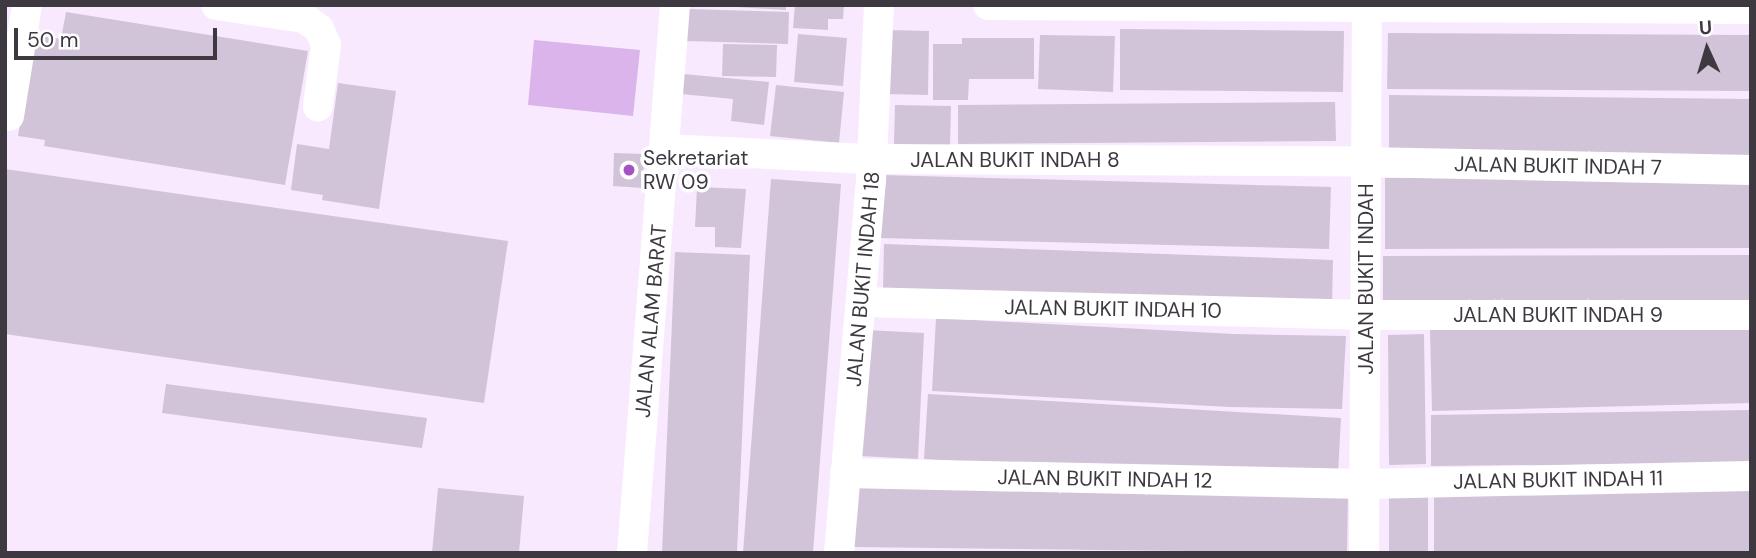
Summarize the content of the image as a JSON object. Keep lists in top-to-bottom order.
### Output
{
  "streets": {
    "street": [
      "JALAN BUKIT INDAH 8",
      "JALAN BUKIT INDAH 7",
      "JALAN BUKIT INDAH 18",
      "JALAN BUKIT INDAH",
      "JALAN BUKIT INDAH 10",
      "JALAN BUKIT INDAH 9",
      "JALAN ALAM BARAT",
      "JALAN BUKIT INDAH 12",
      "JALAN BUKIT INDAH 11"
    ]
  },
  "crossings": [
    ["JALAN BUKIT INDAH 8", "JALAN BUKIT INDAH 7"],
    ["JALAN BUKIT INDAH 8", "JALAN BUKIT INDAH 18"],
    ["JALAN BUKIT INDAH 8", "JALAN BUKIT INDAH"],
    ["JALAN BUKIT INDAH 8", "JALAN ALAM BARAT"],
    ["JALAN BUKIT INDAH 7", "JALAN BUKIT INDAH"],
    ["JALAN BUKIT INDAH 18", "JALAN BUKIT INDAH 10"],
    ["JALAN BUKIT INDAH 18", "JALAN BUKIT INDAH 12"],
    ["JALAN BUKIT INDAH", "JALAN BUKIT INDAH 10"],
    ["JALAN BUKIT INDAH", "JALAN BUKIT INDAH 9"],
    ["JALAN BUKIT INDAH", "JALAN BUKIT INDAH 12"],
    ["JALAN BUKIT INDAH", "JALAN BUKIT INDAH 11"],
    ["JALAN BUKIT INDAH 10", "JALAN BUKIT INDAH 9"],
    ["JALAN BUKIT INDAH 12", "JALAN BUKIT INDAH 11"]
  ],
  "places": ["Sekretariat RW 09"],
  "scale_bar": "50 m",
  "north": "top"
}
